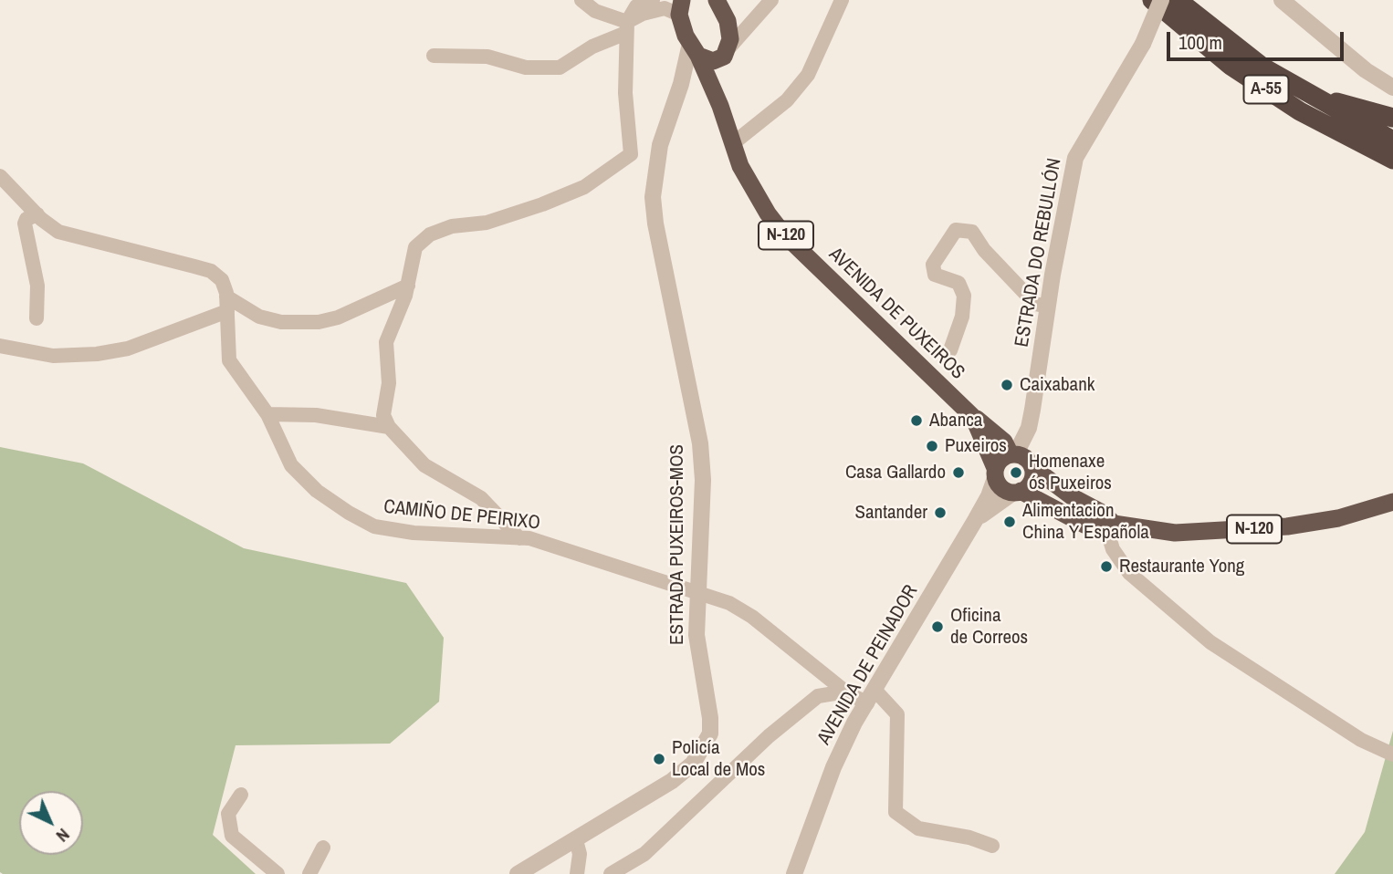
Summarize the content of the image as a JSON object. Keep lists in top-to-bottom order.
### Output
{
  "streets": {
    "highway": ["A-55", "N-120", "AVENIDA DE PUXEIROS"],
    "street": [
      "ESTRADA DO REBULLÓN",
      "CAMIÑO DE PEIRIXO",
      "ESTRADA PUXEIROS-MOS",
      "AVENIDA DE PEINADOR"
    ]
  },
  "crossings": [
    ["N-120", "ESTRADA DO REBULLÓN"],
    ["N-120", "AVENIDA DE PUXEIROS"],
    ["N-120", "ESTRADA PUXEIROS-MOS"],
    ["N-120", "AVENIDA DE PEINADOR"],
    ["ESTRADA DO REBULLÓN", "AVENIDA DE PUXEIROS"],
    ["ESTRADA DO REBULLÓN", "AVENIDA DE PEINADOR"],
    ["AVENIDA DE PUXEIROS", "ESTRADA PUXEIROS-MOS"],
    ["AVENIDA DE PUXEIROS", "AVENIDA DE PEINADOR"],
    ["CAMIÑO DE PEIRIXO", "ESTRADA PUXEIROS-MOS"],
    ["CAMIÑO DE PEIRIXO", "AVENIDA DE PEINADOR"]
  ],
  "places": [
    "Caixabank",
    "Abanca",
    "Puxeiros",
    "Casa Gallardo",
    "Homenaxe ós Puxeiros",
    "Santander",
    "Alimentacion China Y Española",
    "Restaurante Yong",
    "Oficina de Correos",
    "Policía Local de Mos"
  ],
  "scale_bar": "100 m",
  "north": "bottom right"
}
